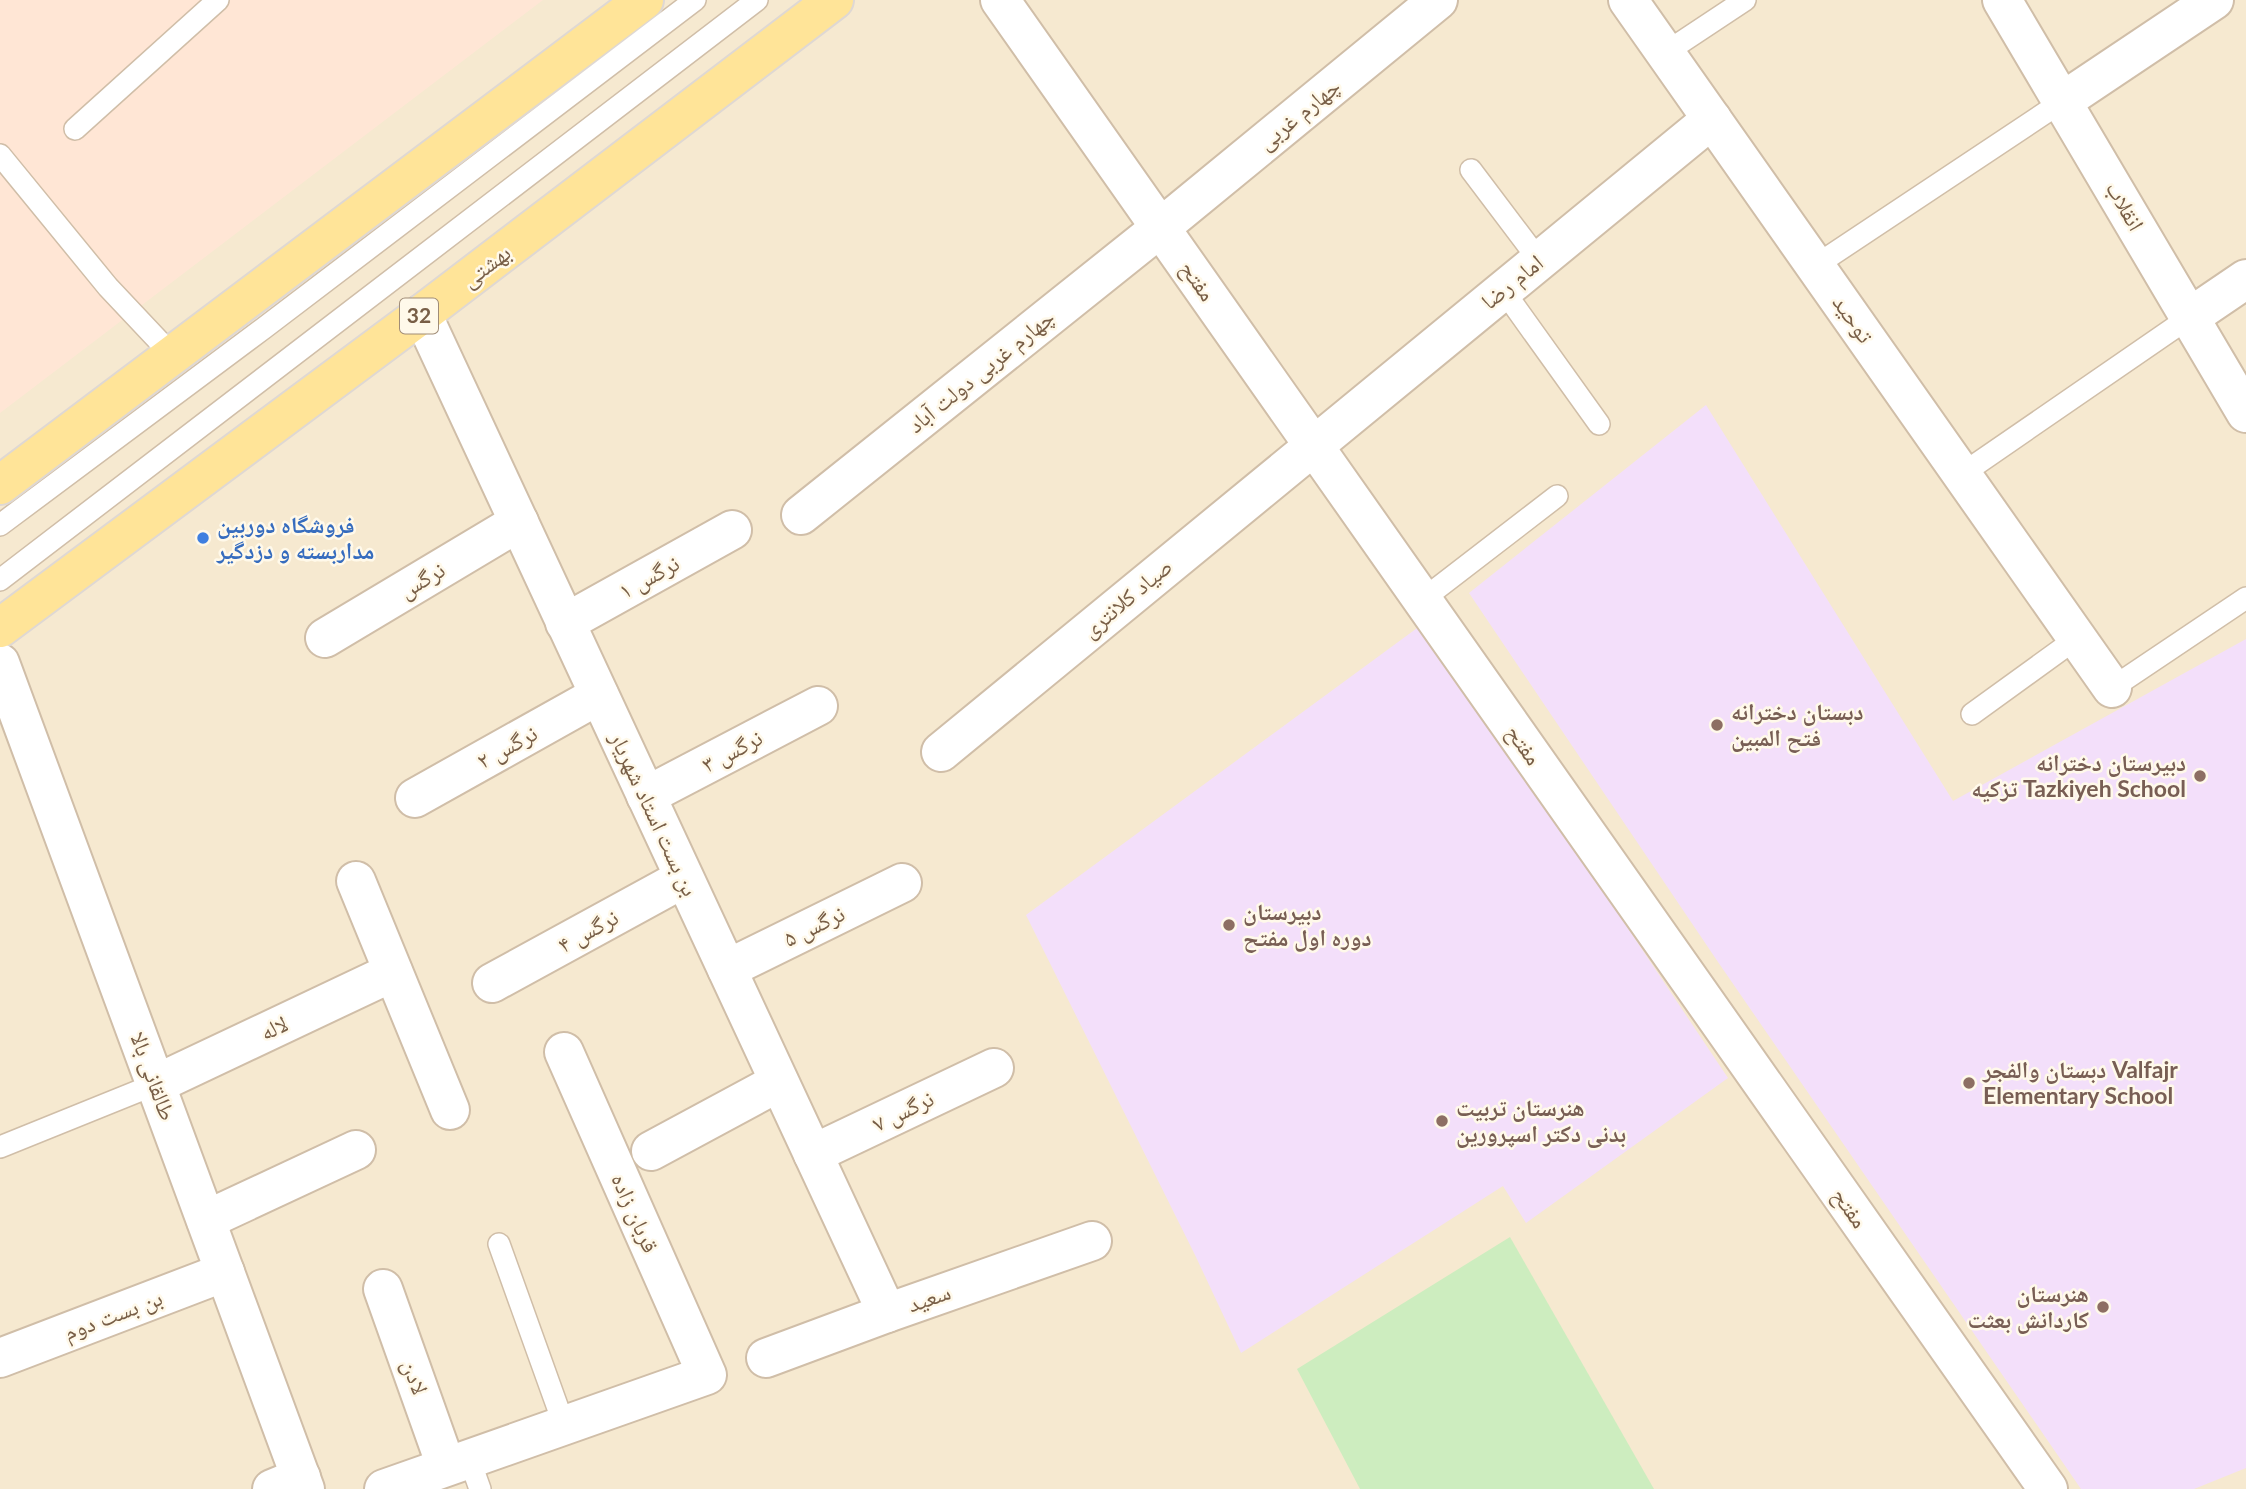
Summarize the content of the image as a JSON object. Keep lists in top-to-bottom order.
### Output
{
  "streets": {
    "main road": ["بهشتی", "32"],
    "street": [
      "چهارم غربی",
      "انقلاب",
      "مفتح",
      "امام رضا",
      "توحید",
      "چهارم غربی دولت آباد",
      "نرگس ۱",
      "نرگس",
      "صیاد کلانتری",
      "نرگس ۲",
      "نرگس ۳",
      "بن بست استاد شهریار",
      "نرگس ۵",
      "نرگس ۴",
      "لاله",
      "طالقانی بالا",
      "نرگس ۷",
      "قربان زاده",
      "سعید",
      "بن بست دوم",
      "لادن"
    ]
  },
  "crossings": [
    ["چهارم غربی", "مفتح"],
    ["چهارم غربی", "چهارم غربی دولت آباد"],
    ["بهشتی", "بن بست استاد شهریار"],
    ["مفتح", "امام رضا"],
    ["مفتح", "چهارم غربی دولت آباد"],
    ["مفتح", "صیاد کلانتری"],
    ["امام رضا", "توحید"],
    ["امام رضا", "صیاد کلانتری"],
    ["نرگس ۱", "بن بست استاد شهریار"],
    ["نرگس", "بن بست استاد شهریار"],
    ["نرگس ۲", "بن بست استاد شهریار"],
    ["نرگس ۳", "بن بست استاد شهریار"],
    ["بن بست استاد شهریار", "نرگس ۵"],
    ["بن بست استاد شهریار", "نرگس ۴"],
    ["بن بست استاد شهریار", "نرگس ۷"],
    ["بن بست استاد شهریار", "سعید"],
    ["لاله", "طالقانی بالا"],
    ["طالقانی بالا", "بن بست دوم"]
  ],
  "places": [
    "فروشگاه دوربین مداربسته و دزدگیر",
    "دبستان دخترانه فتح المبین",
    "دبیرستان دخترانه تزكيه Tazkiyeh School",
    "دبیرستان دوره اول مفتح",
    "دبستان والفجر Valfajr Elementary School",
    "هنرستان تربیت بدنی دکتر اسپرورین",
    "هنرستان کاردانش بعثت"
  ]
}
